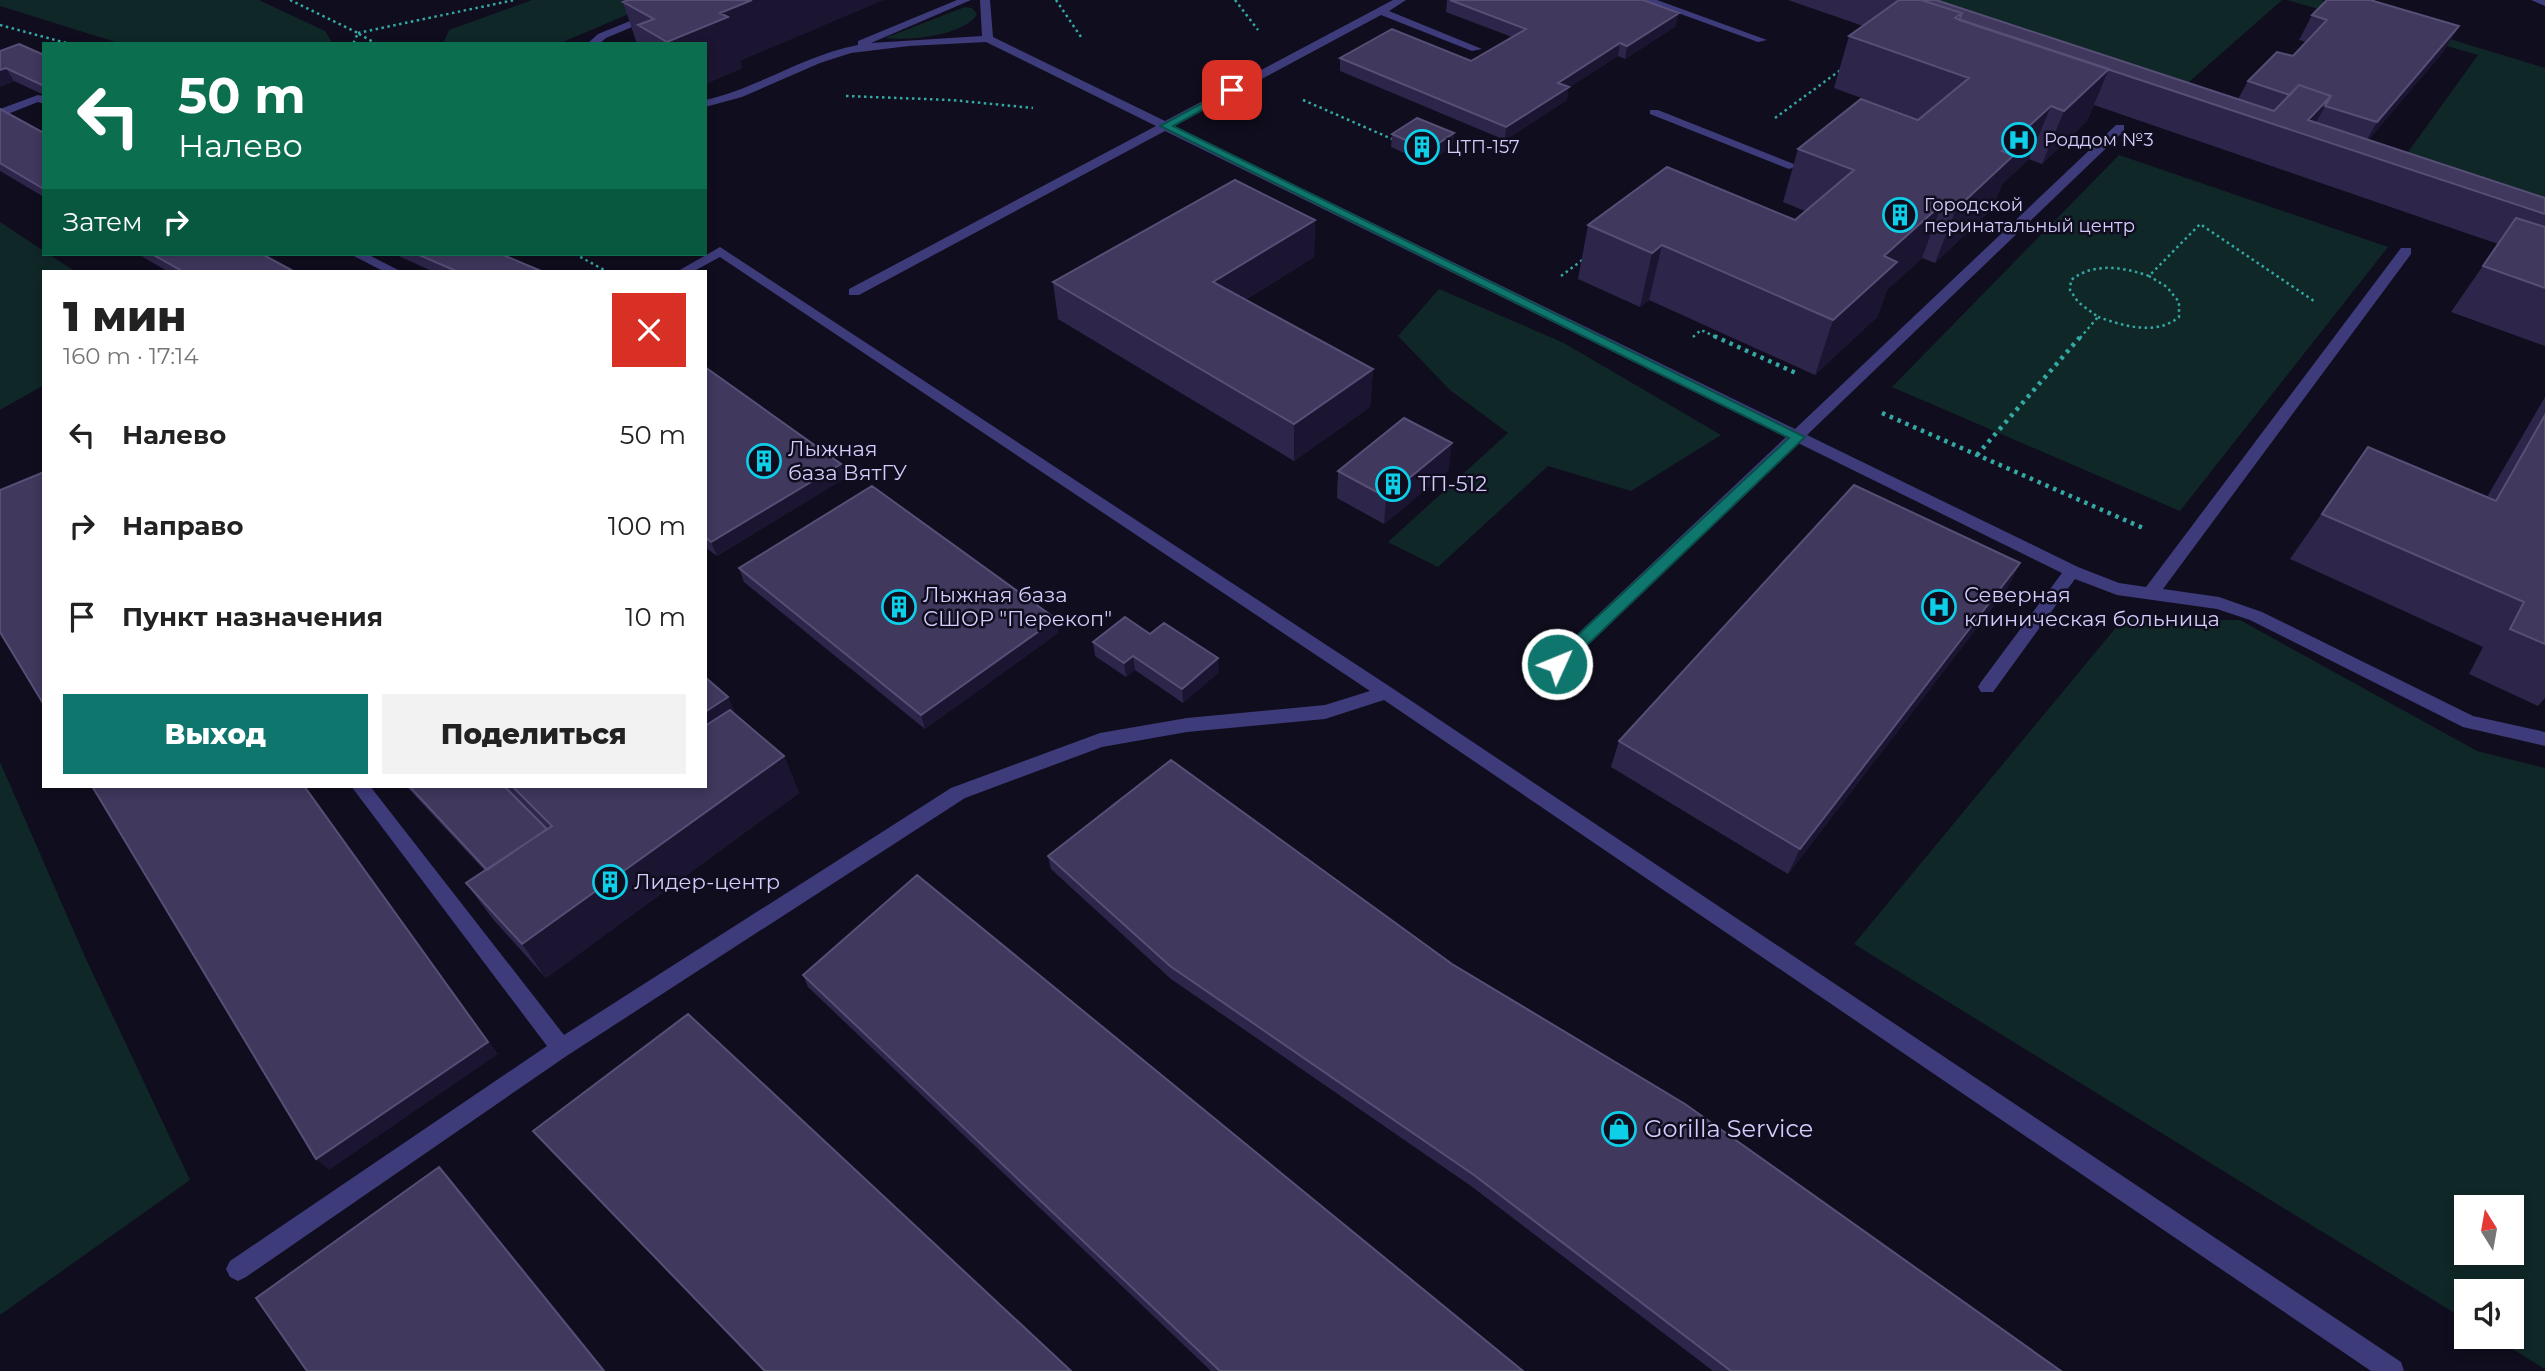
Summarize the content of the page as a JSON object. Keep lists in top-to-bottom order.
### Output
{
  "places": {
    "hospital": ["Роддом №3", "Северная клиническая больница"],
    "building": [
      "ЦТП-157",
      "Городской перинатальный центр",
      "Лыжная база ВятГУ",
      "ТП-512",
      "Лыжная база СШОР \"Перекоп\"",
      "Лидер-центр"
    ],
    "shop": ["Gorilla Service"]
  },
  "north": "top",
  "page": {
    "turn": ["50 m", "Налево"],
    "then": "Затем",
    "heading": ["1 мин", "160 m · 17:14"],
    "list": [
      {
        "name": "Налево",
        "value": "50 m"
      },
      {
        "name": "Направо",
        "value": "100 m"
      },
      {
        "name": "Пункт назначения",
        "value": "10 m"
      }
    ],
    "buttons": ["Выход", "Поделиться"]
  }
}
